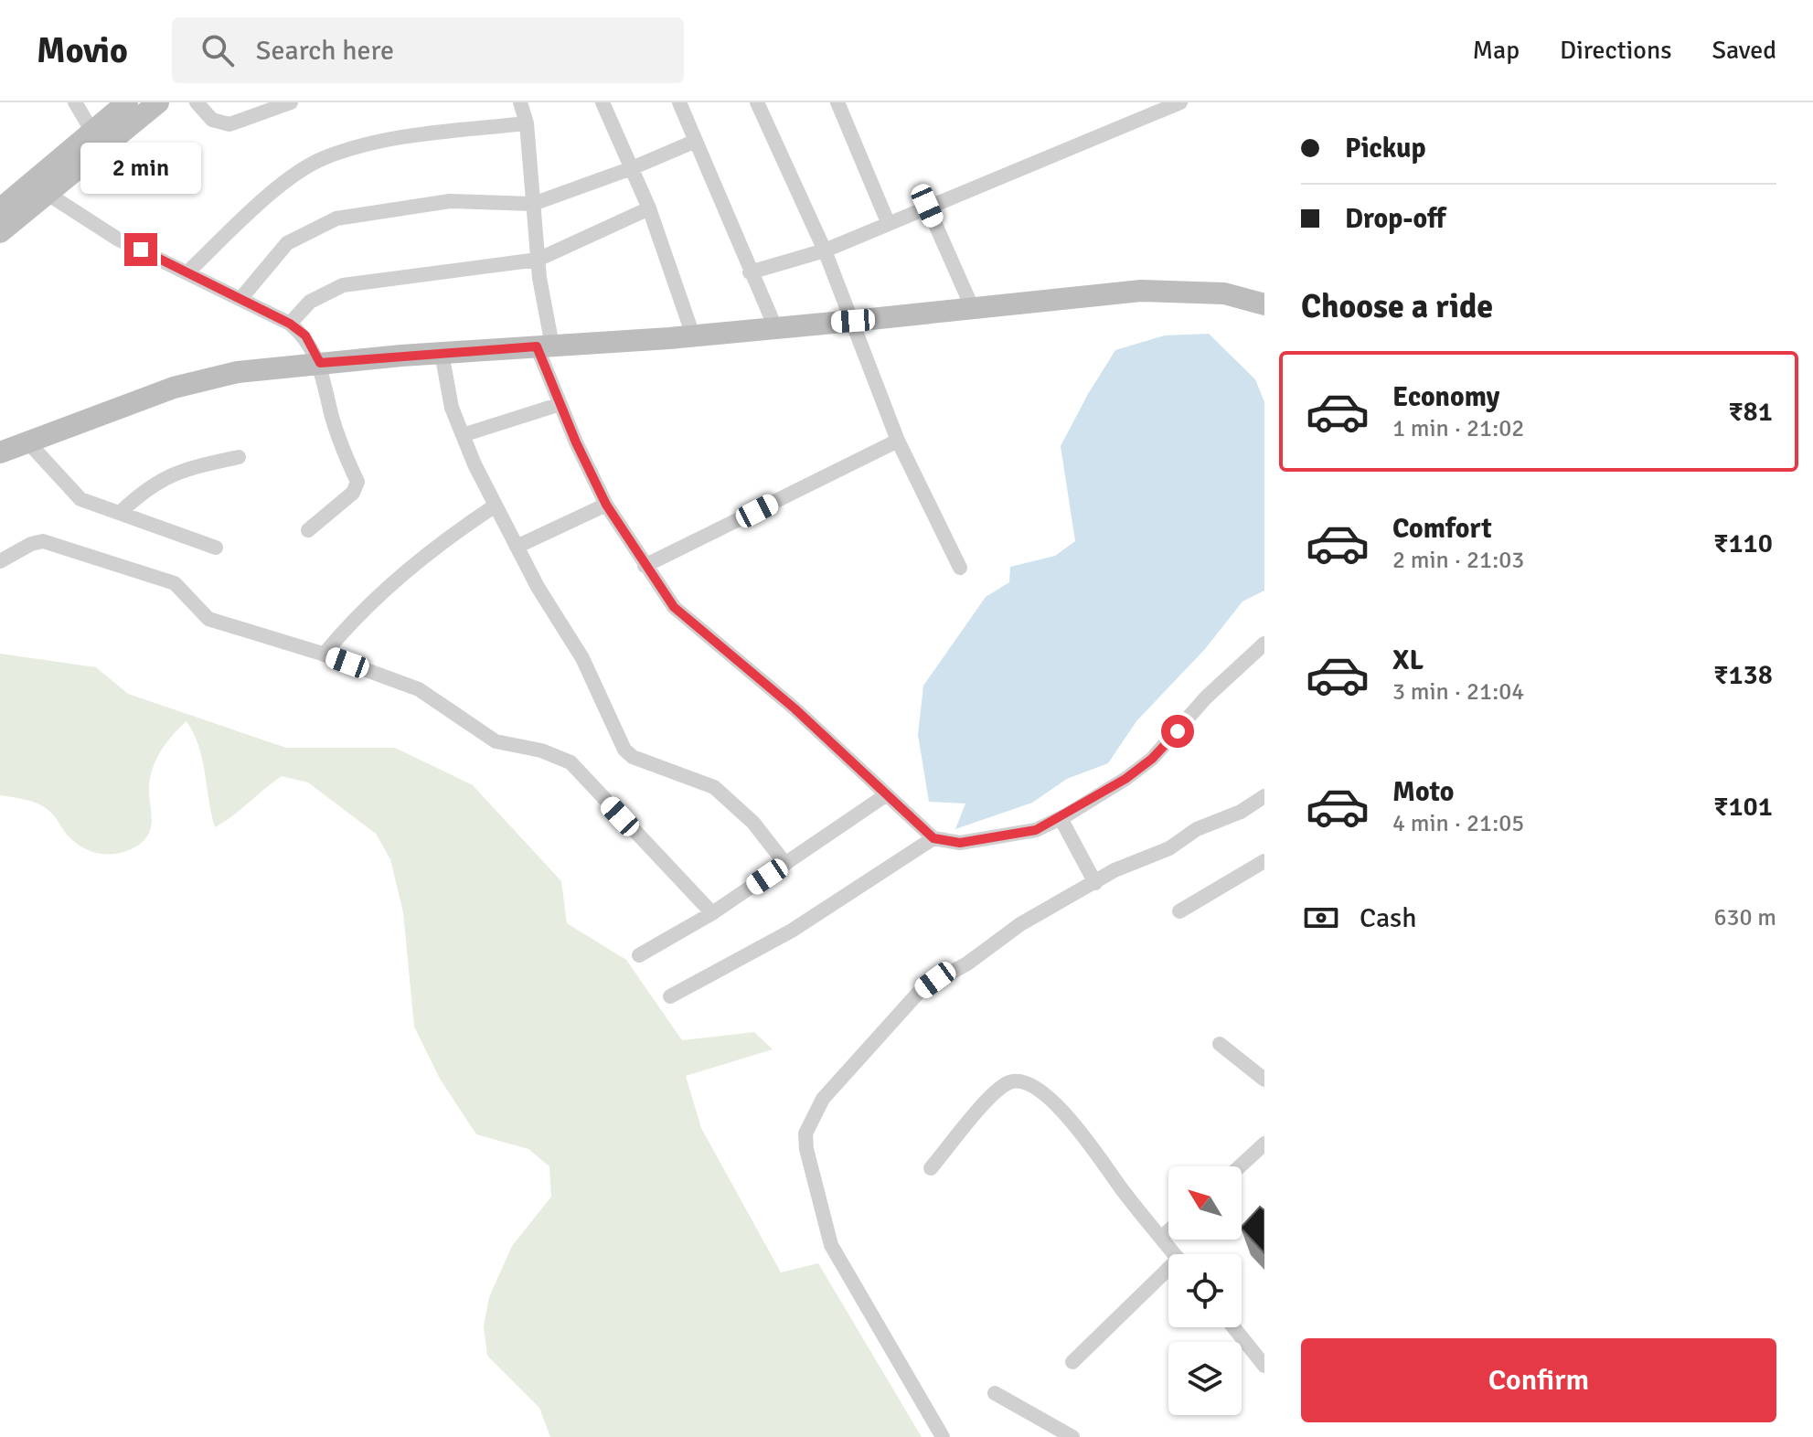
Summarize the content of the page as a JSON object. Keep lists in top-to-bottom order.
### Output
{
  "north": "top left",
  "page": {
    "header": "Movio",
    "search": "Search here",
    "nav": ["Map", "Directions", "Saved"],
    "banner": ["Pickup", "Drop-off"],
    "bubble": "2 min",
    "heading": "Choose a ride",
    "list": [
      {
        "name": "Economy",
        "note": "1 min · 21:02",
        "value": "₹81"
      },
      {
        "name": "Comfort",
        "note": "2 min · 21:03",
        "value": "₹110"
      },
      {
        "name": "XL",
        "note": "3 min · 21:04",
        "value": "₹138"
      },
      {
        "name": "Moto",
        "note": "4 min · 21:05",
        "value": "₹101"
      }
    ],
    "pay": ["Cash", "630 m"],
    "buttons": "Confirm"
  }
}
